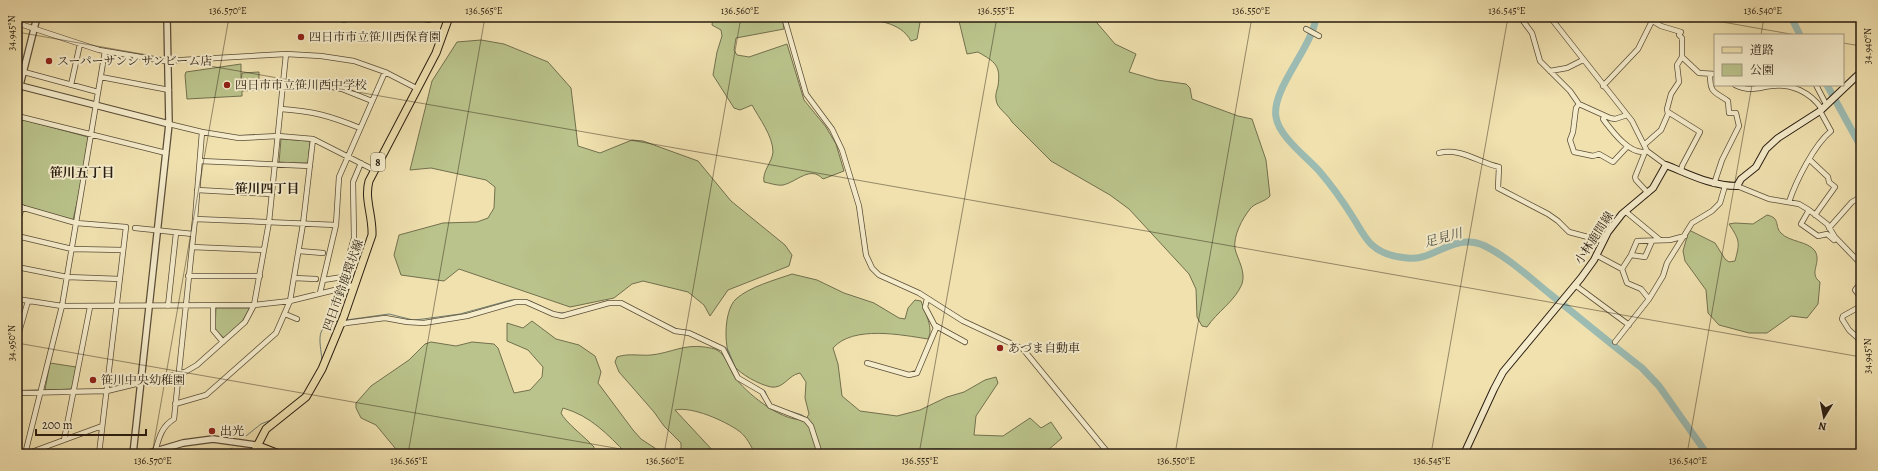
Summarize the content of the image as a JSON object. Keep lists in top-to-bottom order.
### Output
{
  "streets": {
    "main road": ["8", "小林鹿間線", "四日市鈴鹿環状線"]
  },
  "districts": ["笹川五丁目", "笹川四丁目"],
  "water": ["足見川"],
  "places": [
    "四日市市立笹川西保育園",
    "スーパーサンシ サンビーム店",
    "四日市市立笹川西中学校",
    "あづま自動車",
    "笹川中央幼稚園",
    "出光"
  ],
  "legend": ["道路", "公園"],
  "scale_bar": "200 m",
  "north": "bottom",
  "coordinates": [
    "136.570°E",
    "136.565°E",
    "136.560°E",
    "136.555°E",
    "136.550°E",
    "136.545°E",
    "136.540°E",
    "34.945°N",
    "34.940°N",
    "34.950°N"
  ]
}
